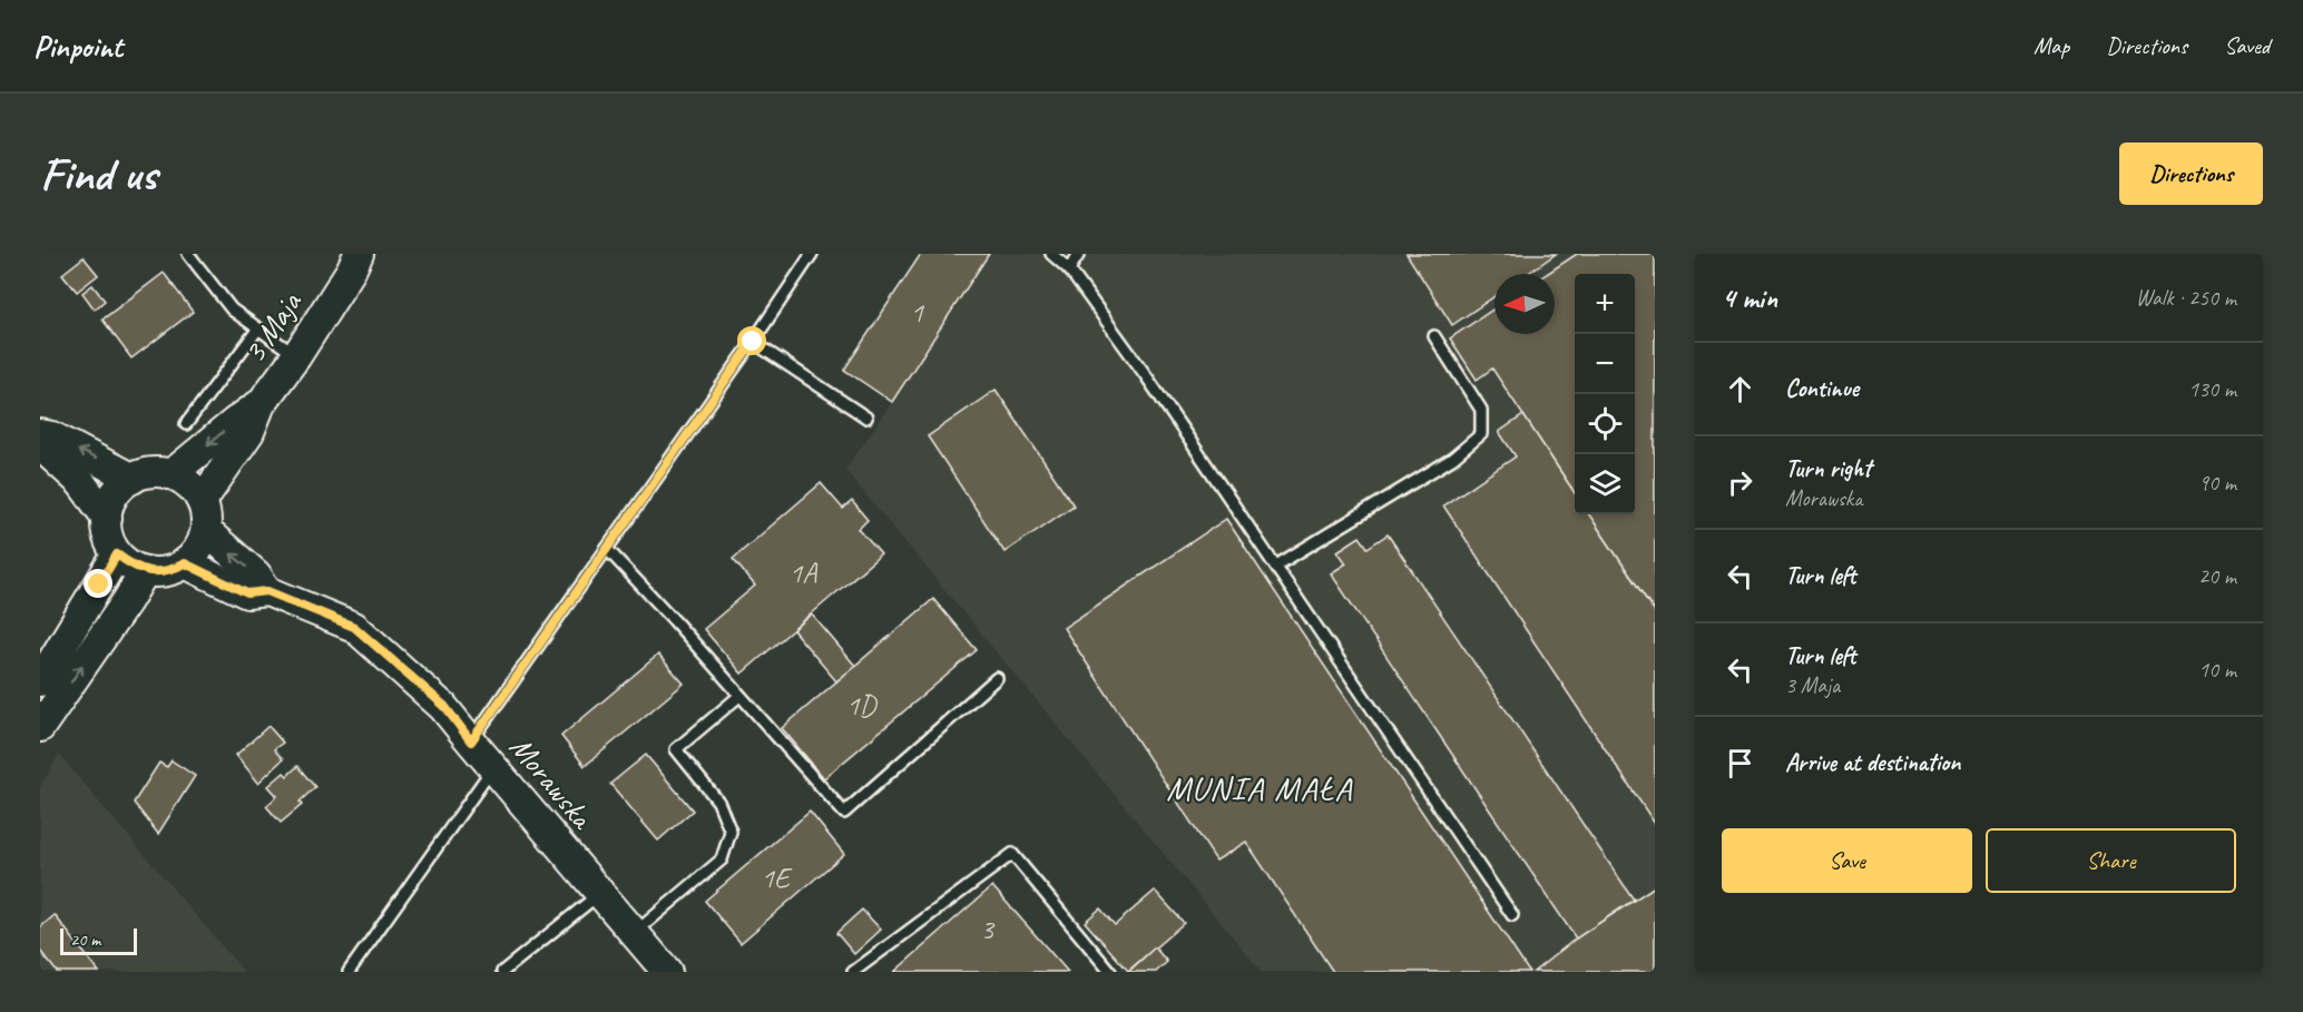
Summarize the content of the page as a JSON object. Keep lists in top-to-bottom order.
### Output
{
  "streets": {
    "main road": ["3 Maja", "Morawska"]
  },
  "crossings": [
    ["3 Maja", "Morawska"]
  ],
  "districts": ["MUNIA MAŁA"],
  "house_numbers": [
    "1",
    "1A",
    "1D",
    "1E",
    "3"
  ],
  "scale_bar": "20 m",
  "north": "left",
  "page": {
    "header": "Pinpoint",
    "nav": ["Map", "Directions", "Saved"],
    "buttons": [
      "Directions",
      ["Save", "Share"]
    ],
    "title": "Find us",
    "heading": ["4 min", "Walk · 250 m"],
    "map_buttons": ["+", "−"],
    "list": [
      ["Continue", "130 m"],
      ["Turn right", "Morawska", "90 m"],
      ["Turn left", "20 m"],
      ["Turn left", "3 Maja", "10 m"],
      "Arrive at destination"
    ],
    "scale": "20 m"
  }
}
